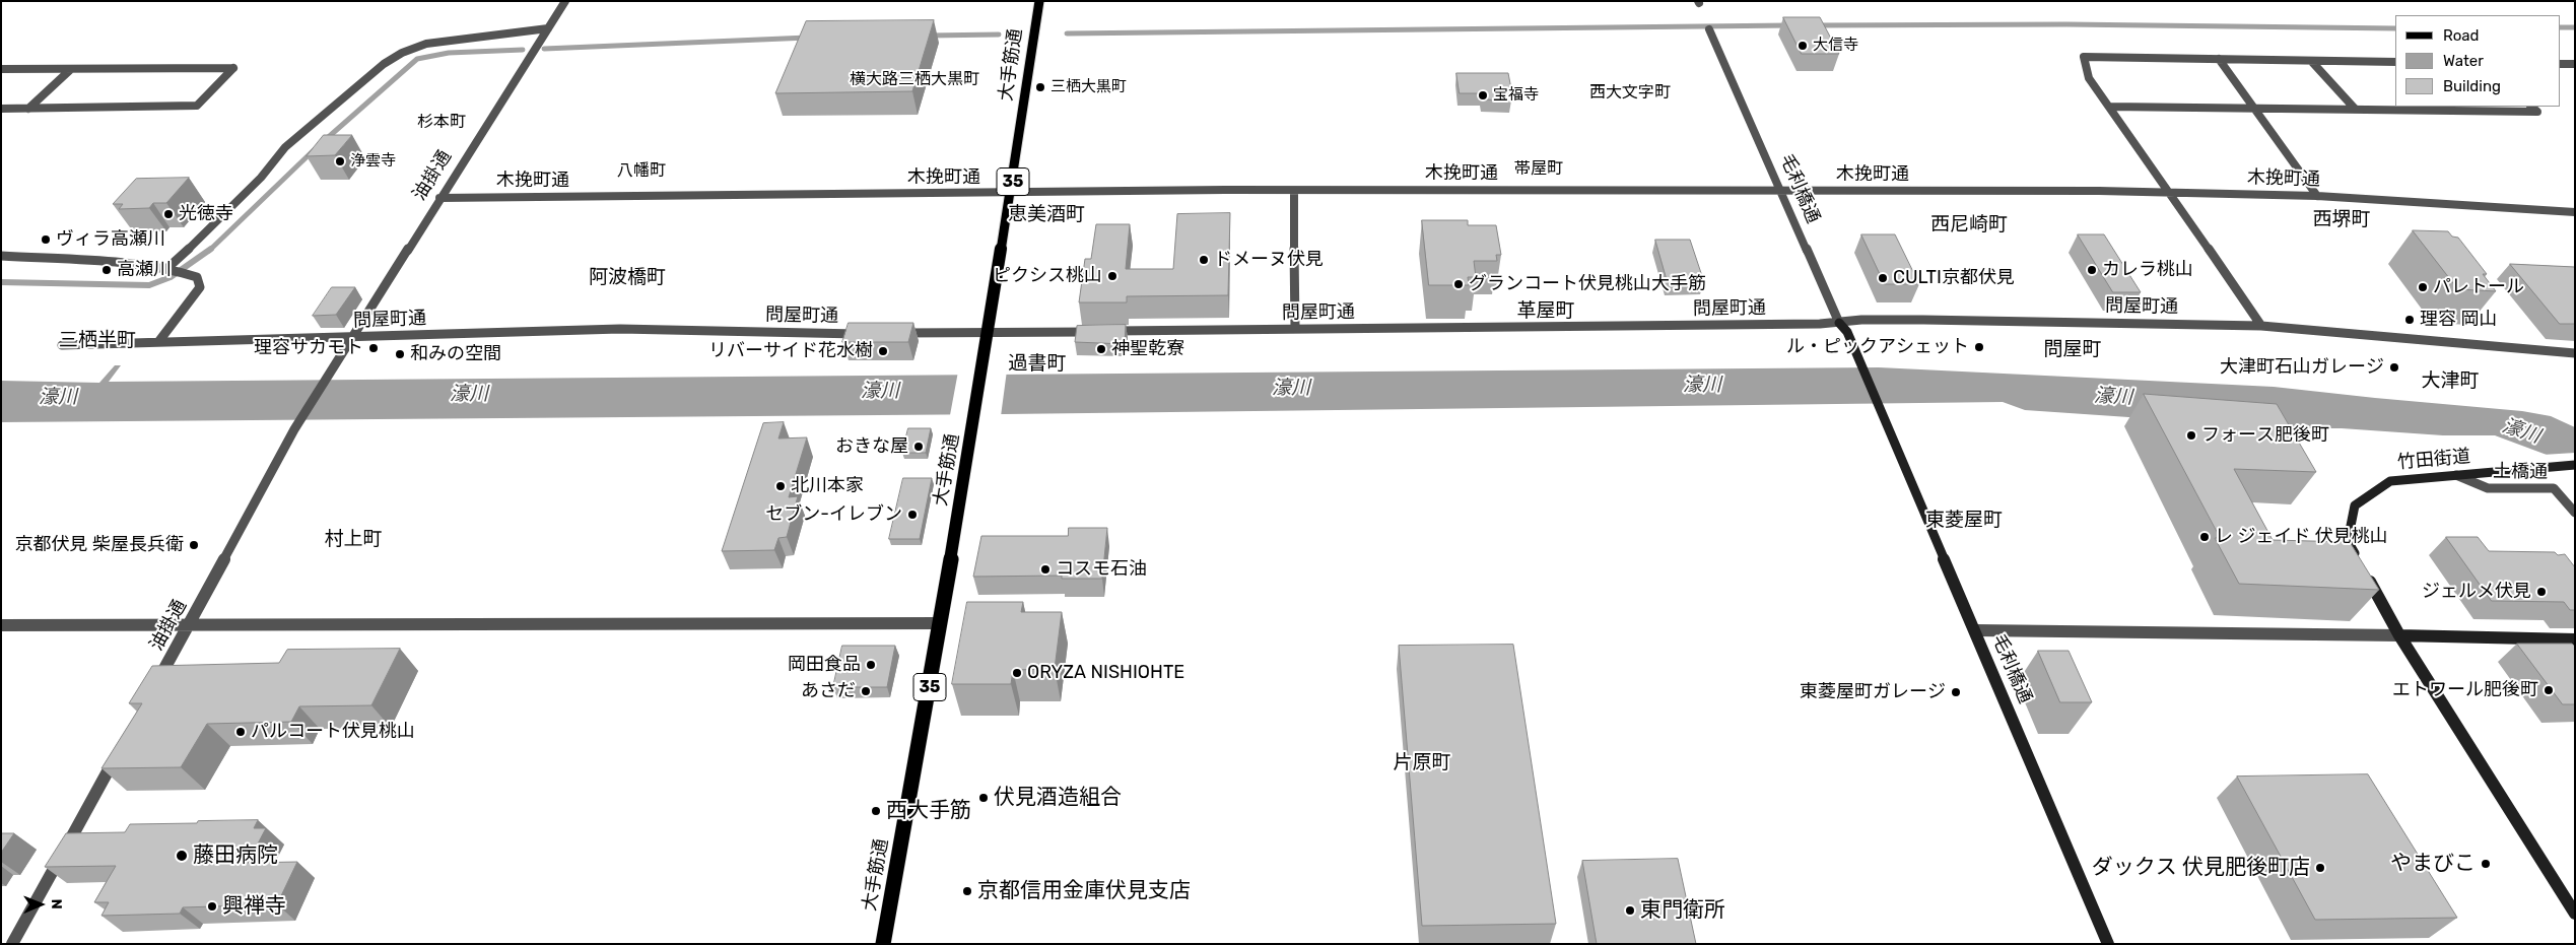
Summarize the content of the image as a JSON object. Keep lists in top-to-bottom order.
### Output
{
  "streets": {
    "main road": [
      "大手筋通",
      "35",
      "毛利橋通",
      "竹田街道"
    ],
    "street": [
      "木挽町通",
      "油掛通",
      "問屋町通",
      "土橋通"
    ]
  },
  "crossings": [
    ["大手筋通", "木挽町通"],
    ["大手筋通", "問屋町通"],
    ["木挽町通", "油掛通"],
    ["木挽町通", "毛利橋通"],
    ["油掛通", "問屋町通"],
    ["毛利橋通", "問屋町通"],
    ["竹田街道", "土橋通"]
  ],
  "districts": [
    "横大路三栖大黒町",
    "西大文字町",
    "杉本町",
    "帯屋町",
    "八幡町",
    "恵美酒町",
    "西堺町",
    "西尼崎町",
    "阿波橋町",
    "革屋町",
    "三栖半町",
    "問屋町",
    "過書町",
    "大津町",
    "東菱屋町",
    "村上町",
    "片原町"
  ],
  "water": ["濠川"],
  "places": [
    "大信寺",
    "三栖大黒町",
    "宝福寺",
    "浄雲寺",
    "光徳寺",
    "ヴィラ高瀬川",
    "ドメーヌ伏見",
    "高瀬川",
    "カレラ桃山",
    "ピクシス桃山",
    "CULTI京都伏見",
    "グランコート伏見桃山大手筋",
    "パレトール",
    "理容 岡山",
    "ル・ピックアシェット",
    "理容サカモト",
    "神聖乾寮",
    "リバーサイド花水樹",
    "和みの空間",
    "大津町石山ガレージ",
    "フォース肥後町",
    "おきな屋",
    "北川本家",
    "セブン-イレブン",
    "レ ジェイド 伏見桃山",
    "京都伏見 柴屋長兵衛",
    "コスモ石油",
    "ジェルメ伏見",
    "岡田食品",
    "ORYZA NISHIOHTE",
    "エトワール肥後町",
    "あさだ",
    "東菱屋町ガレージ",
    "パルコート伏見桃山",
    "伏見酒造組合",
    "西大手筋",
    "藤田病院",
    "やまびこ",
    "ダックス 伏見肥後町店",
    "京都信用金庫伏見支店",
    "興禅寺",
    "東門衛所"
  ],
  "legend": ["Road", "Water", "Building"],
  "north": "right"
}
